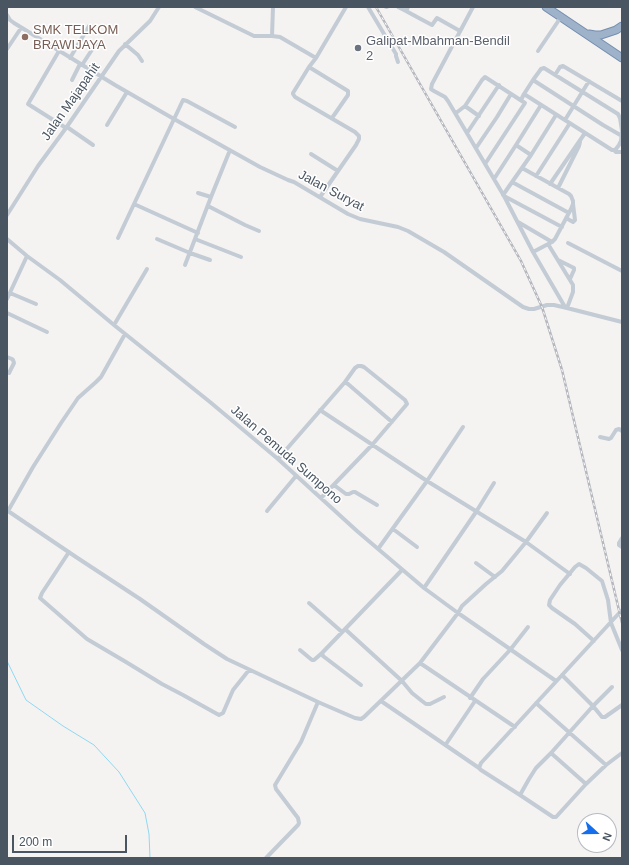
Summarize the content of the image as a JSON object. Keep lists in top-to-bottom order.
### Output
{
  "streets": {
    "street": ["Jalan Majapahit", "Jalan Suryat", "Jalan Pemuda Sumpono"]
  },
  "crossings": [
    ["Jalan Majapahit", "Jalan Suryat"]
  ],
  "places": ["SMK TELKOM BRAWIJAYA", "Galipat-Mbahman-Bendil 2"],
  "scale_bar": "200 m",
  "north": "right"
}
